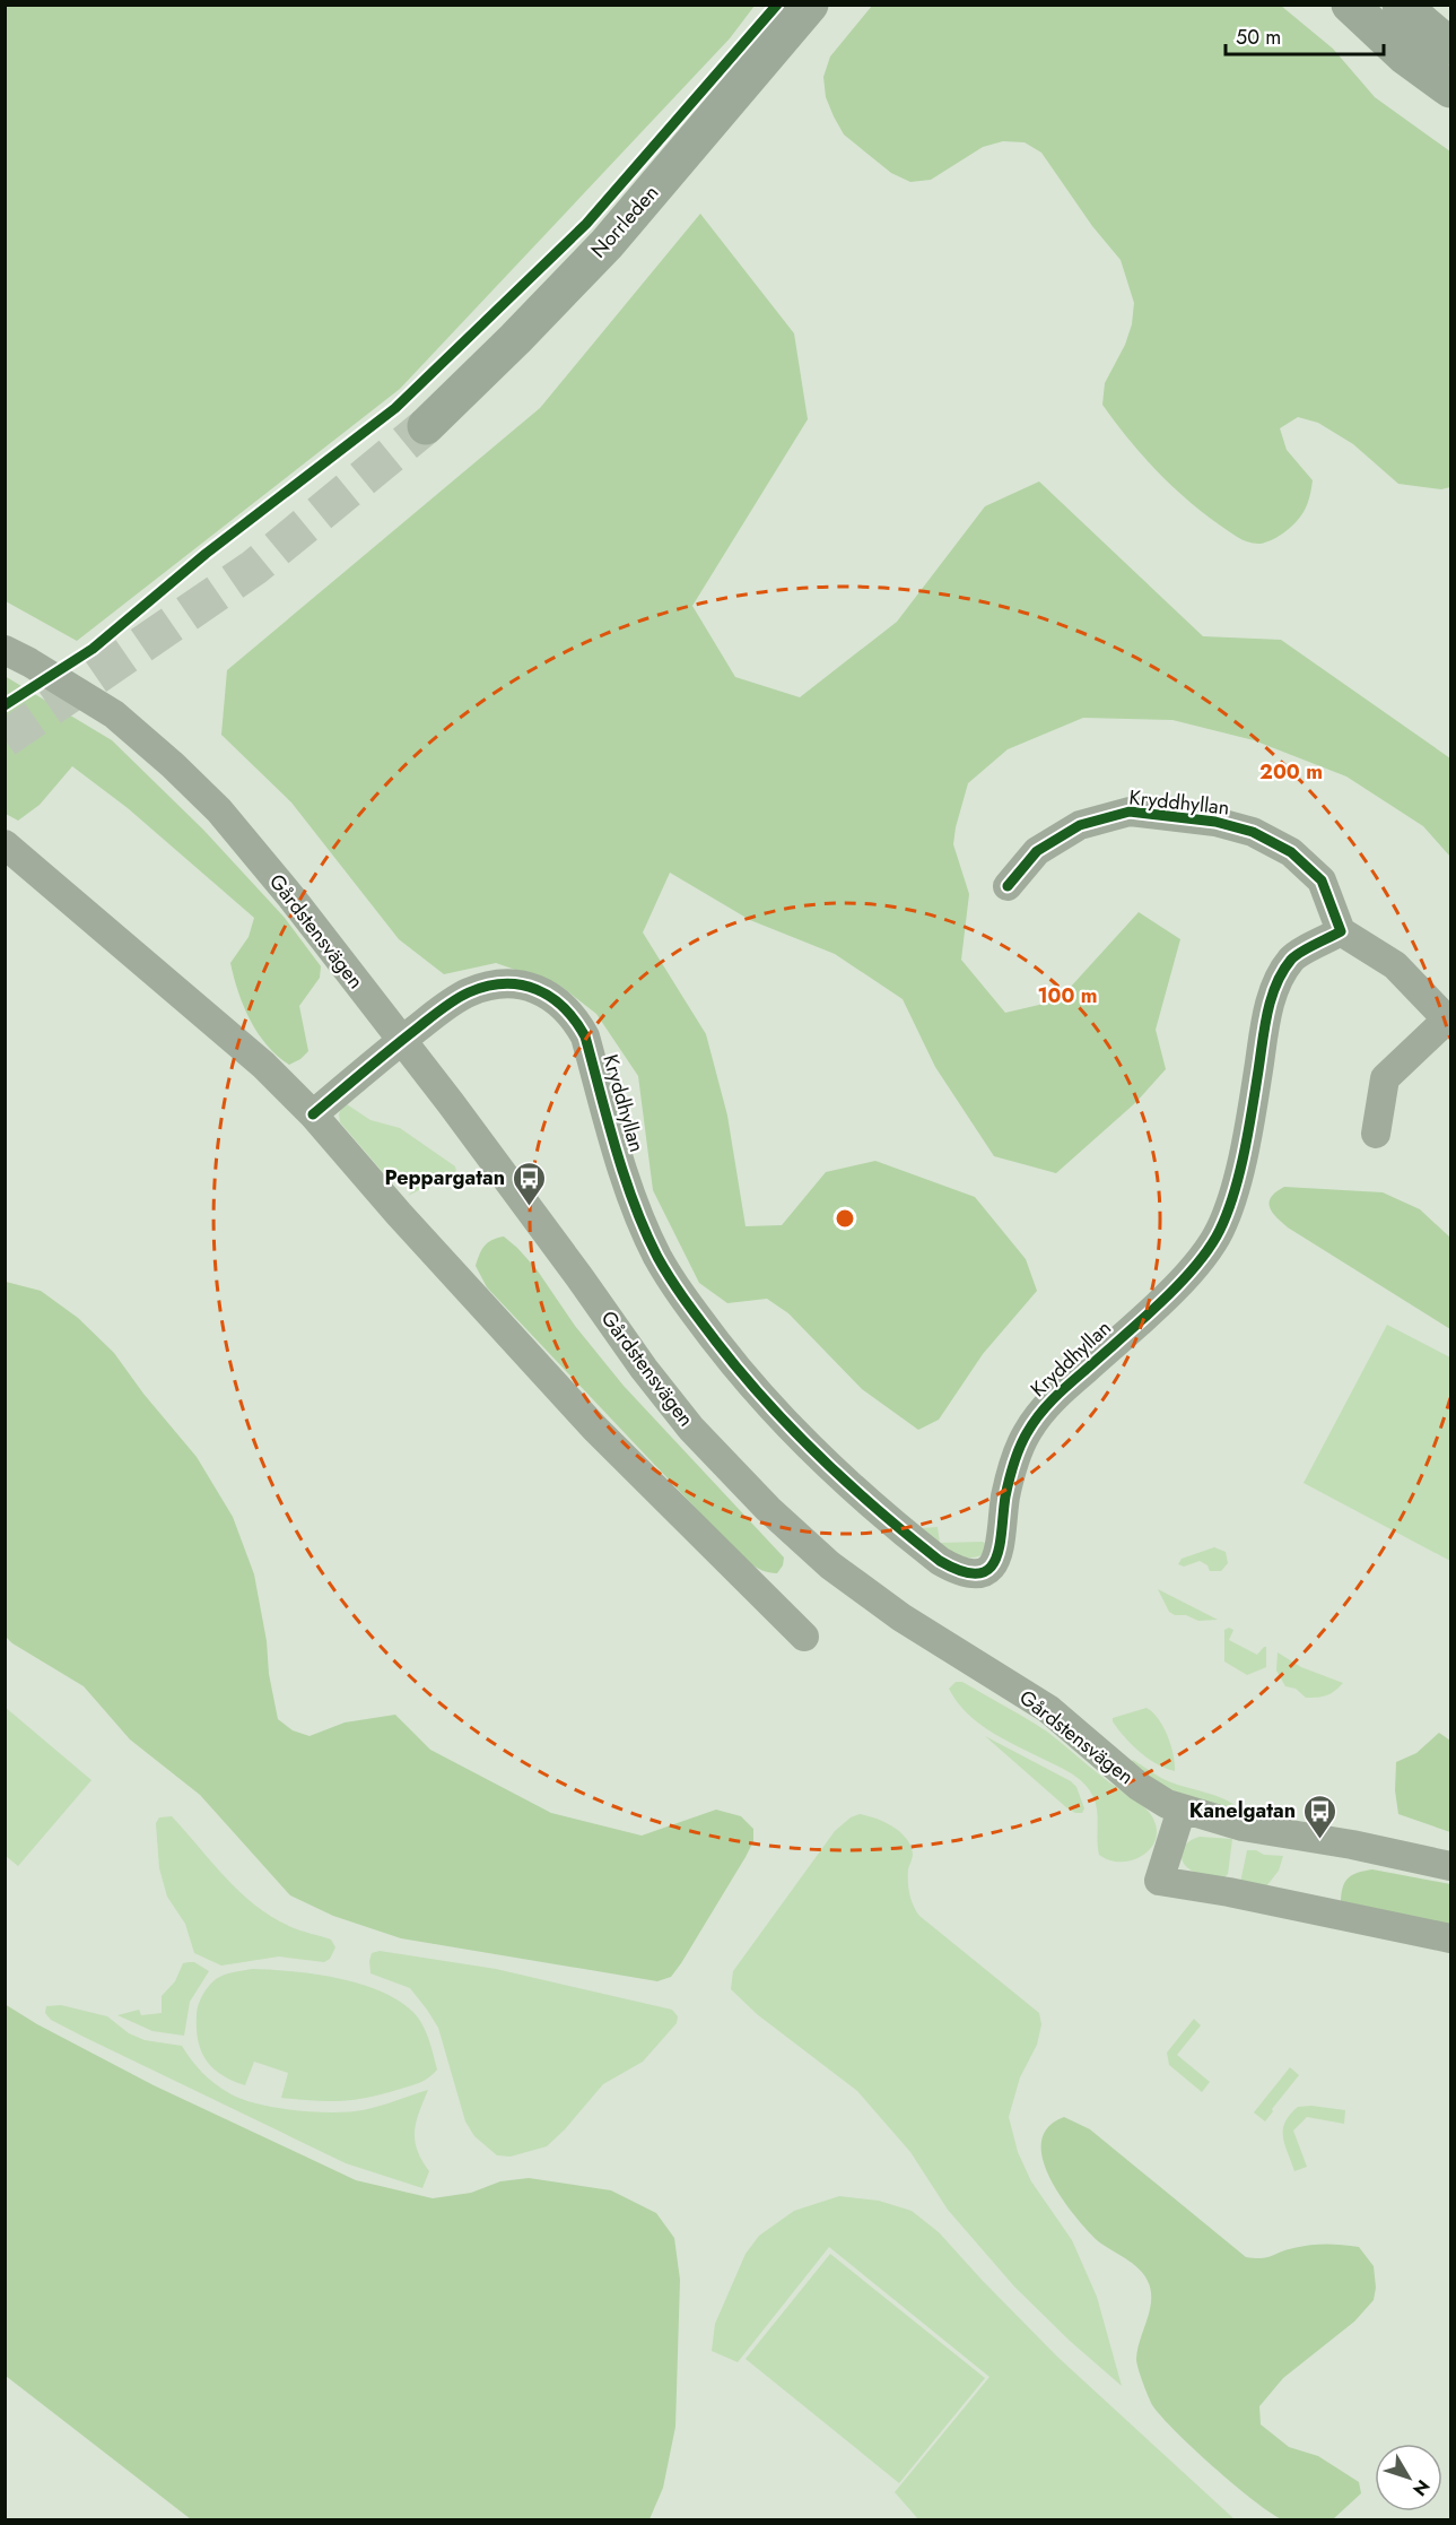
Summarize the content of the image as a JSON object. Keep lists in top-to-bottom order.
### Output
{
  "streets": {
    "highway": ["Norrleden"],
    "street": ["Kryddhyllan", "Gårdstensvägen"]
  },
  "crossings": [
    ["Kryddhyllan", "Gårdstensvägen"]
  ],
  "places": {
    "bus stop": ["Peppargatan", "Kanelgatan"]
  },
  "scale_bar": "50 m",
  "north": "bottom right",
  "rings": ["200 m", "100 m"]
}
